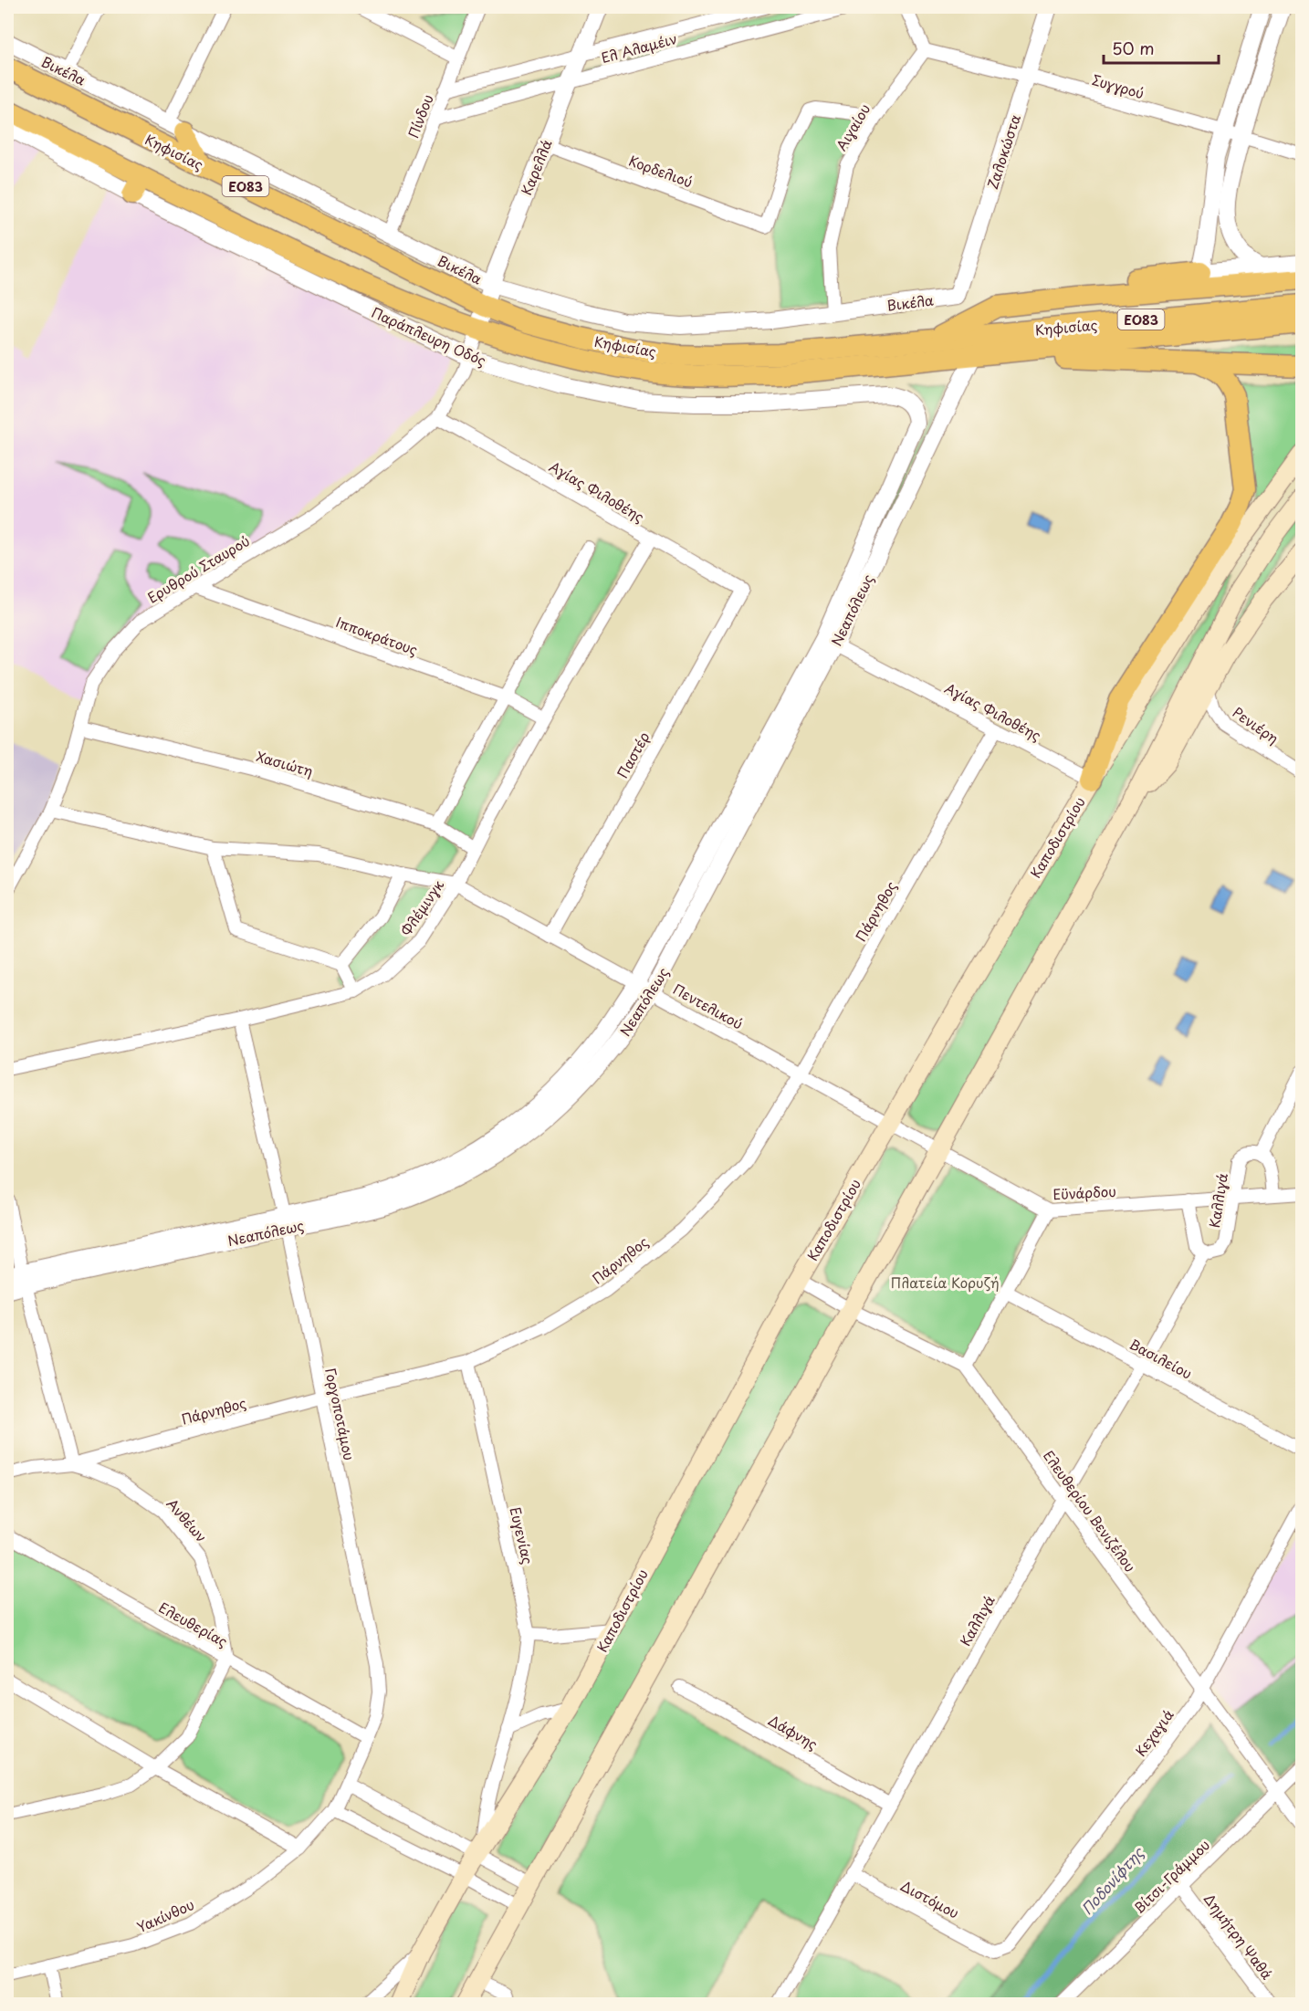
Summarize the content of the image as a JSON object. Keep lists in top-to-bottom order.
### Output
{
  "streets": {
    "main road": ["Κηφισίας", "ΕΟ83", "Καποδιστρίου"],
    "street": [
      "Ελ Αλαμέιν",
      "Βικέλα",
      "Συγγρού",
      "Πίνδου",
      "Αιγαίου",
      "Ζαλοκώστα",
      "Καρελλά",
      "Κορδελιού",
      "Παράπλευρη Οδός",
      "Αγίας Φιλοθέης",
      "Ερυθρού Σταυρού",
      "Νεαπόλεως",
      "Ιπποκράτους",
      "Ρενιέρη",
      "Παστέρ",
      "Χασιώτη",
      "Φλέμινγκ",
      "Πάρνηθος",
      "Πεντελικού",
      "Εϋνάρδου",
      "Καλλιγά",
      "Βασιλείου",
      "Γοργοποτάμου",
      "Ελευθερίου Βενιζέλου",
      "Ανθέων",
      "Ευγενίας",
      "Ελευθερίας",
      "Δάφνης",
      "Κεχαγιά",
      "Βίτσι-Γράμμου",
      "Διστόμου",
      "Υακίνθου",
      "Δημήτρη Ψαθά"
    ]
  },
  "crossings": [
    ["Ελ Αλαμέιν", "Πίνδου"],
    ["Ελ Αλαμέιν", "Καρελλά"],
    ["Βικέλα", "Πίνδου"],
    ["Βικέλα", "Αιγαίου"],
    ["Βικέλα", "Ζαλοκώστα"],
    ["Βικέλα", "Καρελλά"],
    ["Συγγρού", "Αιγαίου"],
    ["Συγγρού", "Ζαλοκώστα"],
    ["Αιγαίου", "Κορδελιού"],
    ["Κηφισίας", "Καρελλά"],
    ["Κηφισίας", "Παράπλευρη Οδός"],
    ["Κηφισίας", "Ερυθρού Σταυρού"],
    ["Κηφισίας", "Νεαπόλεως"],
    ["Καρελλά", "Κορδελιού"],
    ["Καρελλά", "Ερυθρού Σταυρού"],
    ["Παράπλευρη Οδός", "Ερυθρού Σταυρού"],
    ["Παράπλευρη Οδός", "Νεαπόλεως"],
    ["Αγίας Φιλοθέης", "Ερυθρού Σταυρού"],
    ["Αγίας Φιλοθέης", "Νεαπόλεως"],
    ["Αγίας Φιλοθέης", "Παστέρ"],
    ["Αγίας Φιλοθέης", "Καποδιστρίου"],
    ["Αγίας Φιλοθέης", "Φλέμινγκ"],
    ["Αγίας Φιλοθέης", "Πάρνηθος"],
    ["Ερυθρού Σταυρού", "Ιπποκράτους"],
    ["Ερυθρού Σταυρού", "Χασιώτη"],
    ["Ερυθρού Σταυρού", "Πεντελικού"],
    ["Νεαπόλεως", "Πεντελικού"],
    ["Νεαπόλεως", "Γοργοποτάμου"],
    ["Ιπποκράτους", "Φλέμινγκ"],
    ["Παστέρ", "Πεντελικού"],
    ["Χασιώτη", "Φλέμινγκ"],
    ["Καποδιστρίου", "Πεντελικού"],
    ["Καποδιστρίου", "Εϋνάρδου"],
    ["Καποδιστρίου", "Ελευθερίου Βενιζέλου"],
    ["Φλέμινγκ", "Πεντελικού"],
    ["Φλέμινγκ", "Γοργοποτάμου"],
    ["Πάρνηθος", "Πεντελικού"],
    ["Πάρνηθος", "Γοργοποτάμου"],
    ["Πάρνηθος", "Ανθέων"],
    ["Πάρνηθος", "Ευγενίας"],
    ["Πεντελικού", "Εϋνάρδου"],
    ["Εϋνάρδου", "Καλλιγά"],
    ["Καλλιγά", "Βασιλείου"],
    ["Καλλιγά", "Ελευθερίου Βενιζέλου"],
    ["Καλλιγά", "Δάφνης"],
    ["Καλλιγά", "Διστόμου"],
    ["Γοργοποτάμου", "Ελευθερίας"],
    ["Γοργοποτάμου", "Υακίνθου"],
    ["Ελευθερίου Βενιζέλου", "Κεχαγιά"],
    ["Ελευθερίου Βενιζέλου", "Βίτσι-Γράμμου"],
    ["Ανθέων", "Ελευθερίας"],
    ["Κεχαγιά", "Διστόμου"],
    ["Βίτσι-Γράμμου", "Δημήτρη Ψαθά"]
  ],
  "water": ["Ποδονίφτης"],
  "parks": ["Πλατεία Κορυζή"],
  "scale_bar": "50 m"
}
